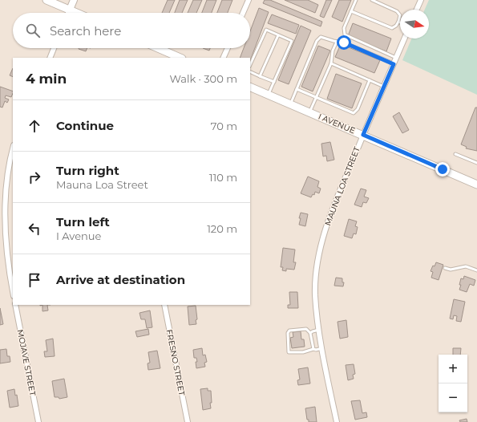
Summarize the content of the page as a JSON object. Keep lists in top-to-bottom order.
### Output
{
  "streets": {
    "main road": ["I AVENUE"],
    "street": ["MAUNA LOA STREET", "MOJAVE STREET", "FRESNO STREET"]
  },
  "crossings": [
    ["I AVENUE", "MAUNA LOA STREET"]
  ],
  "north": "right",
  "page": {
    "search": "Search here",
    "heading": ["4 min", "Walk · 300 m"],
    "list": [
      ["Continue", "70 m"],
      ["Turn right", "Mauna Loa Street", "110 m"],
      ["Turn left", "I Avenue", "120 m"],
      "Arrive at destination"
    ],
    "map_buttons": ["+", "−"]
  }
}
